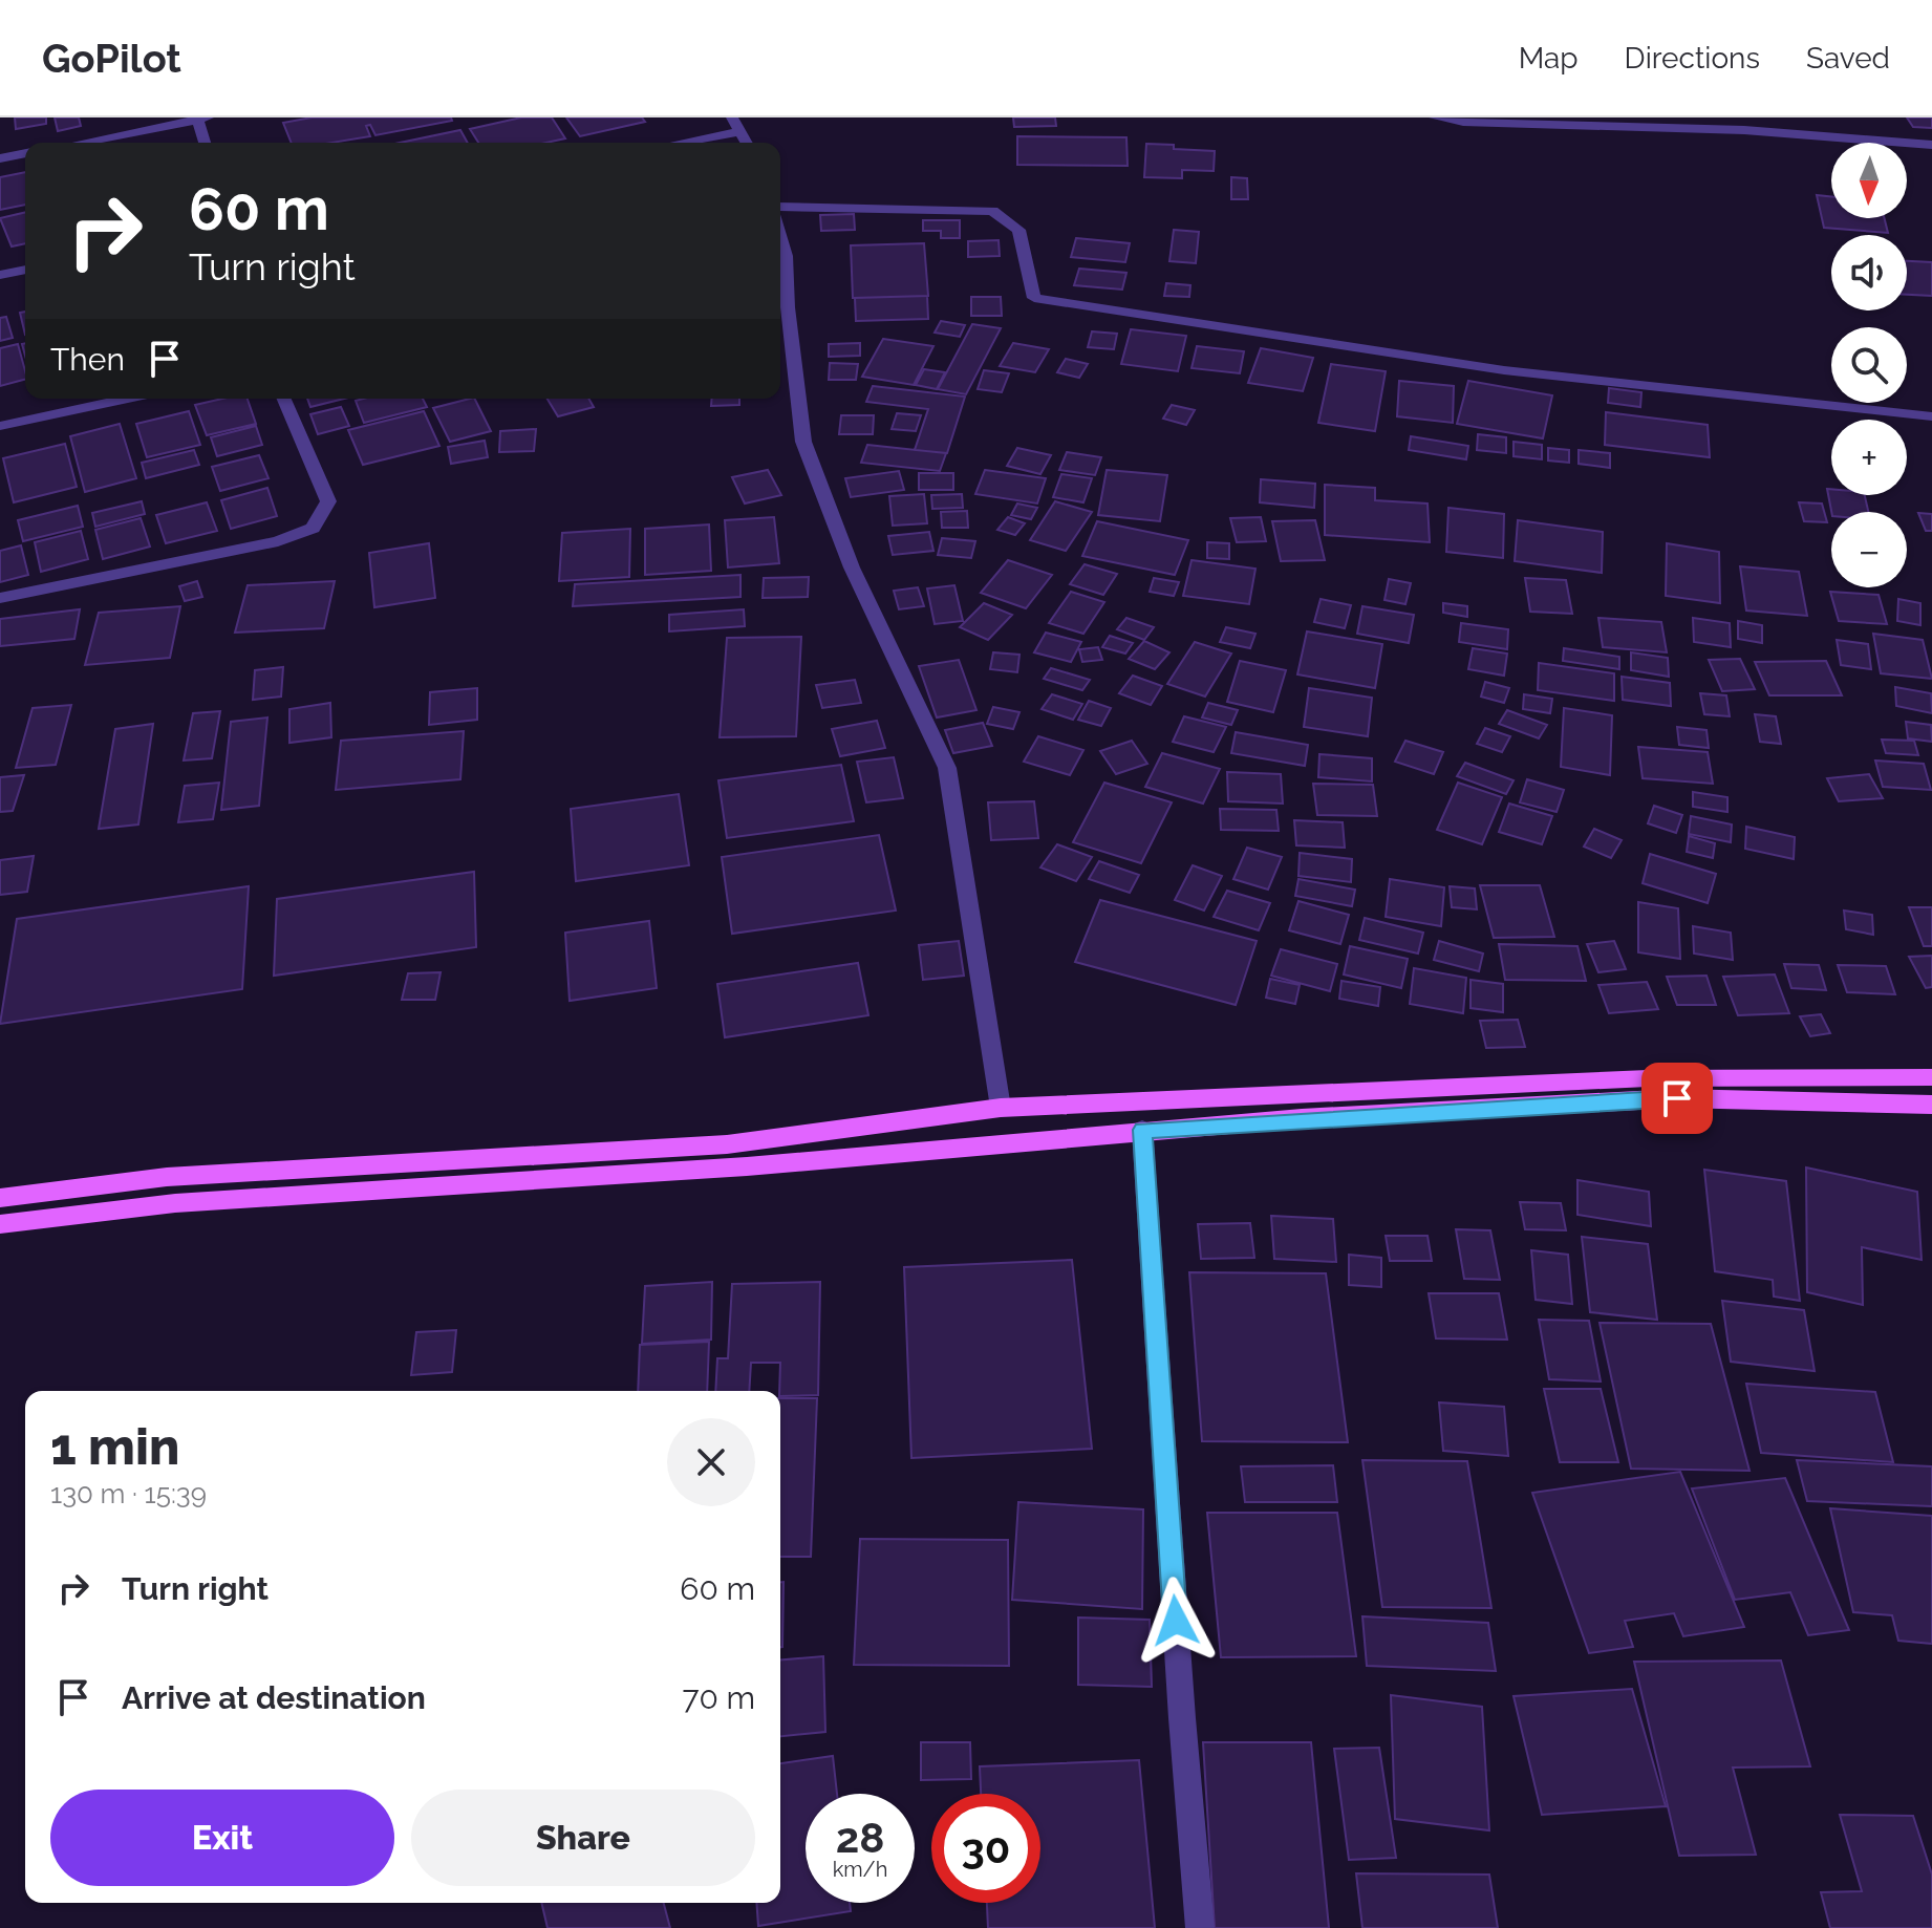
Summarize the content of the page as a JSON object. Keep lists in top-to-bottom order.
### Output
{
  "north": "bottom",
  "page": {
    "header": "GoPilot",
    "nav": ["Map", "Directions", "Saved"],
    "map_buttons": ["+", "−"],
    "turn": ["60 m", "Turn right"],
    "then": "Then",
    "heading": ["1 min", "130 m · 15:39"],
    "list": [
      {
        "name": "Turn right",
        "value": "60 m"
      },
      {
        "name": "Arrive at destination",
        "value": "70 m"
      }
    ],
    "buttons": ["Exit", "Share"],
    "speed": "28 km/h",
    "limit": "30"
  }
}
